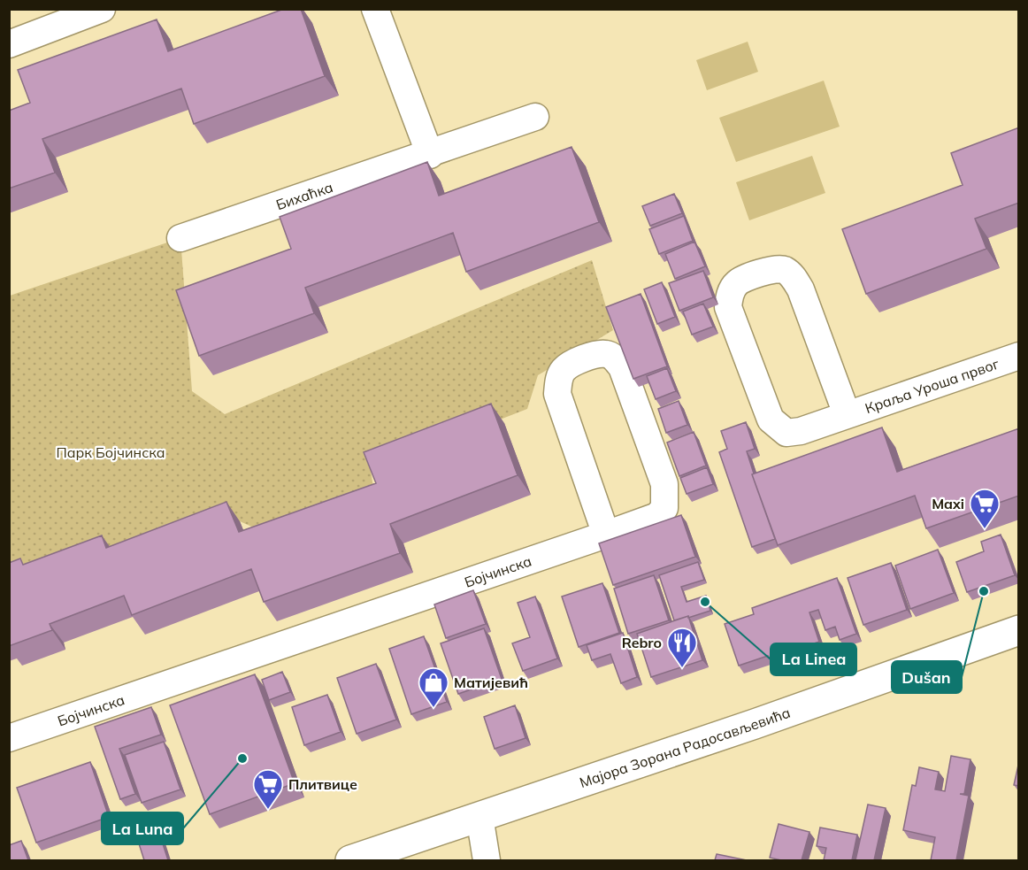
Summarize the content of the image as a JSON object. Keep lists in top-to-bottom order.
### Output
{
  "streets": {
    "main road": ["Мајора Зорана Радосављевића"],
    "street": ["Бихаћка", "Краља Уроша првог", "Бојчинска"]
  },
  "parks": ["Парк Бојчинска"],
  "places": {
    "supermarket": ["Maxi", "Плитвице"],
    "other": ["Dušan", "La Linea", "La Luna"],
    "restaurant": ["Rebro"],
    "shop": ["Матијевић"]
  }
}
